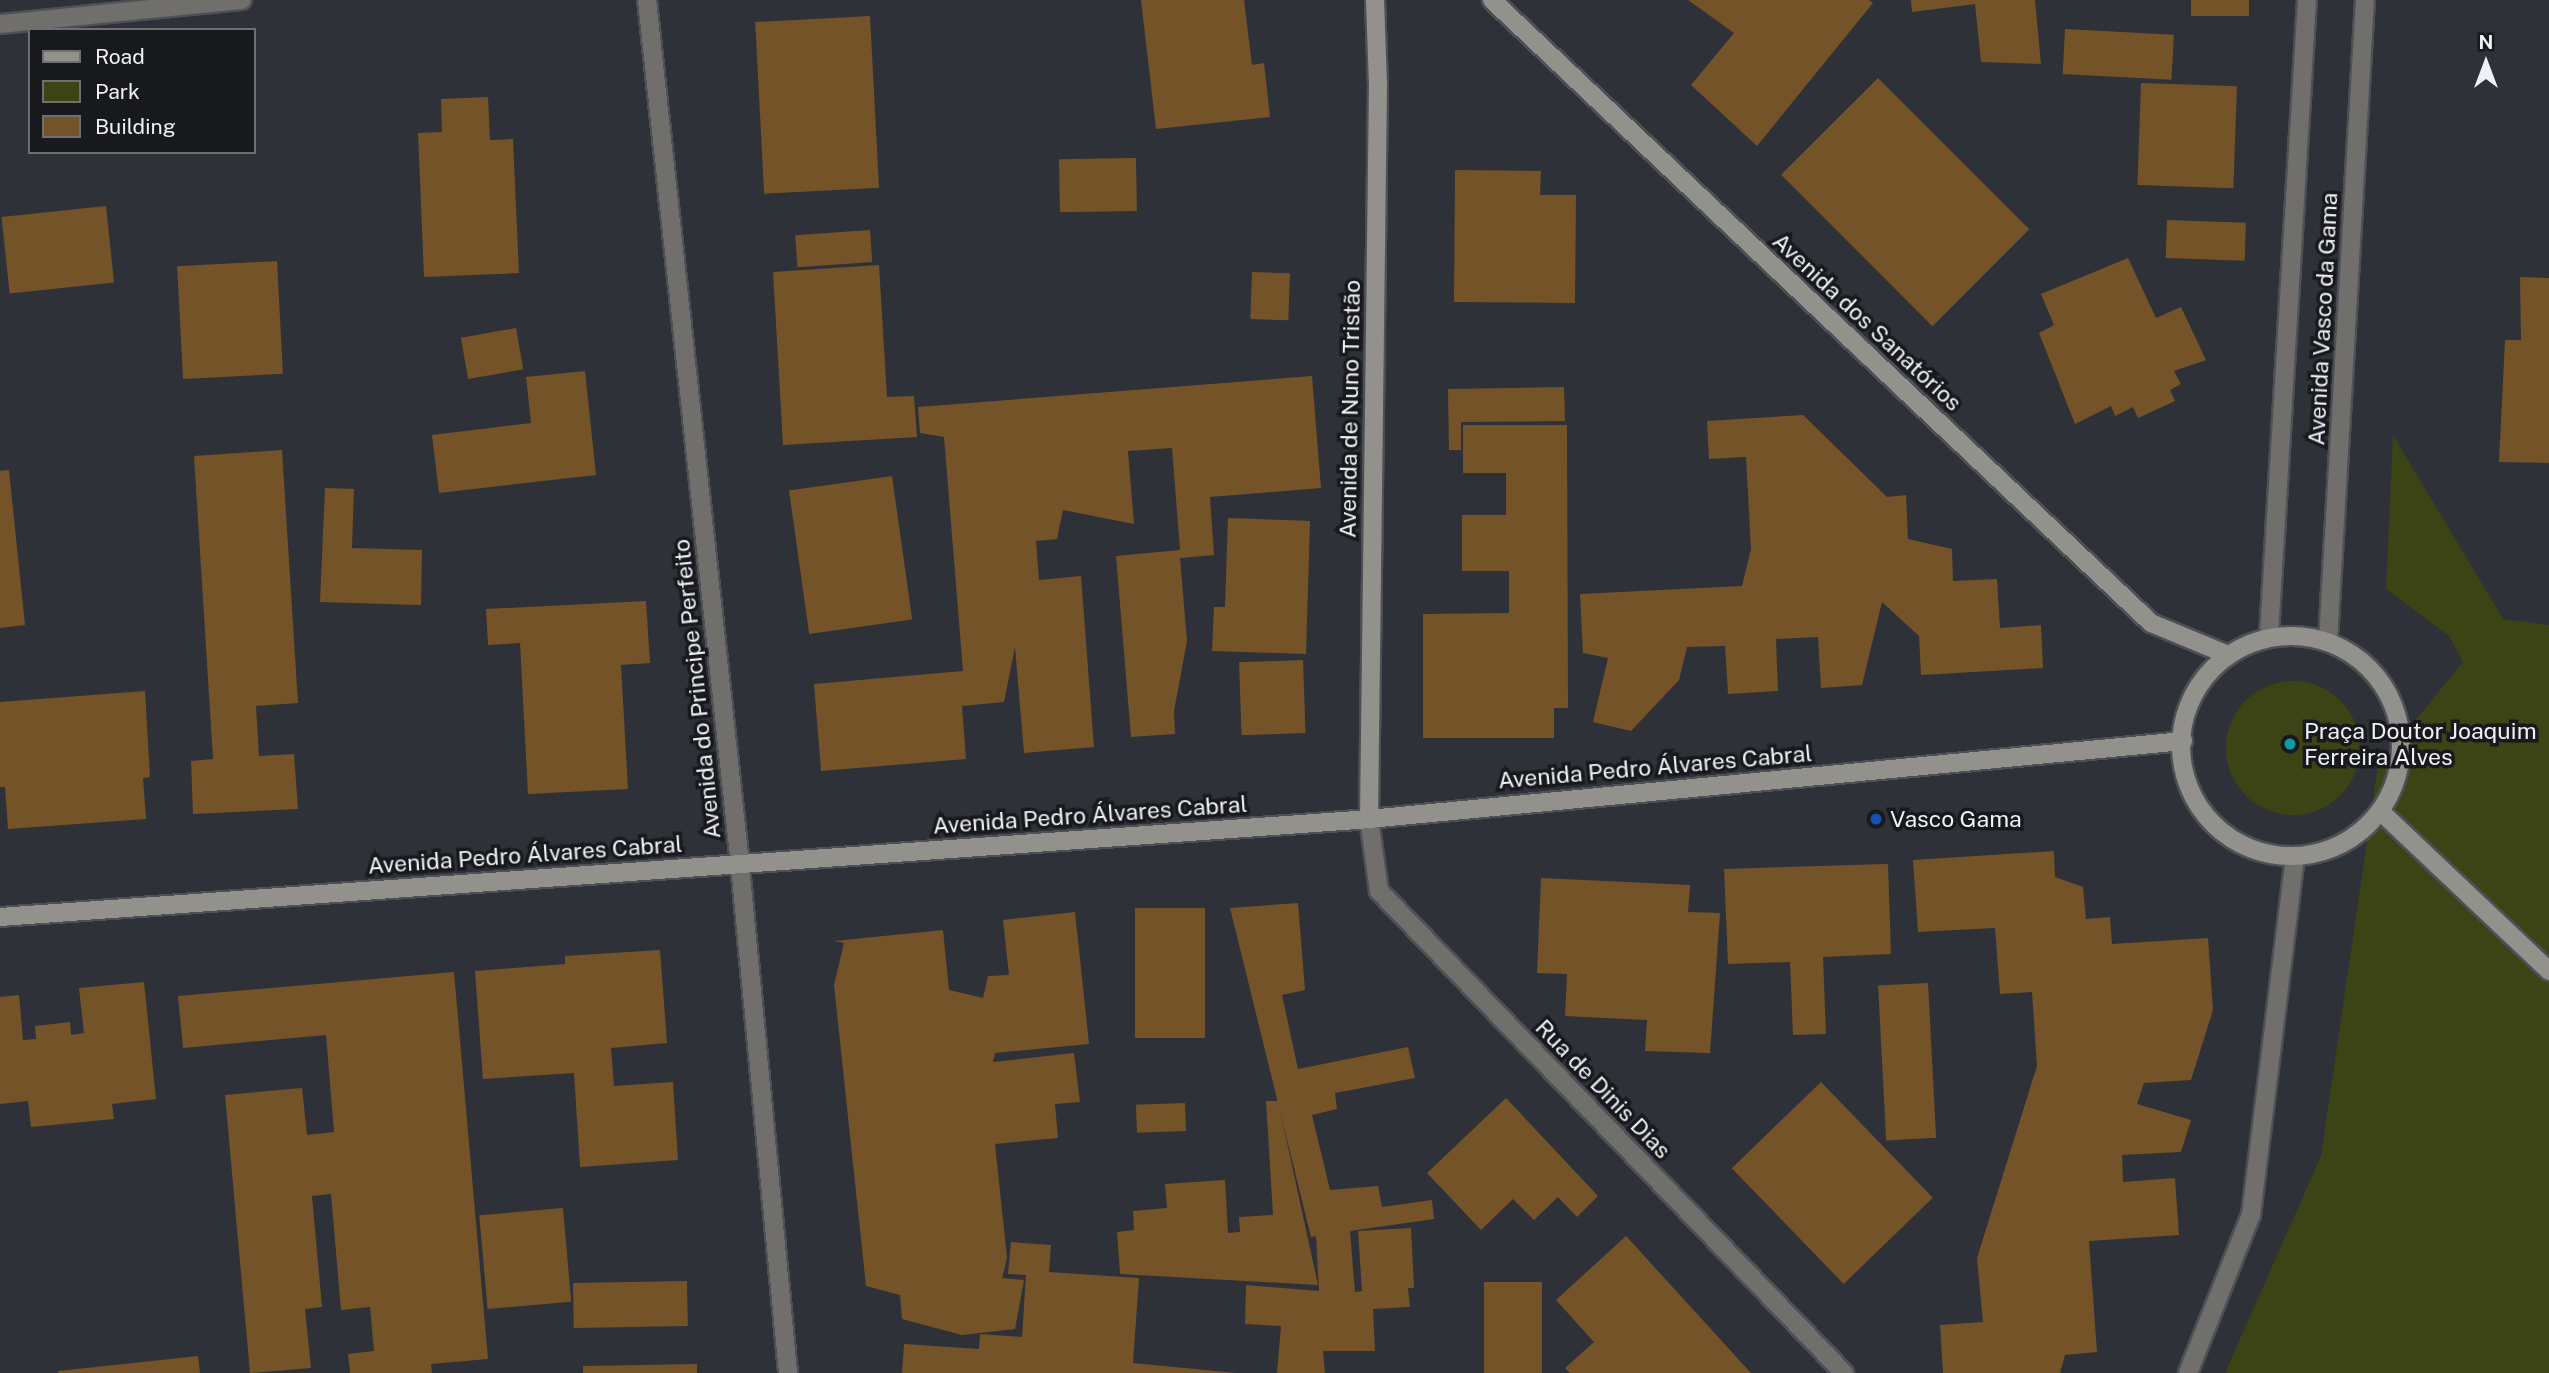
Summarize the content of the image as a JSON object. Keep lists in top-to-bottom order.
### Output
{
  "streets": {
    "main road": ["Avenida dos Sanatórios", "Avenida de Nuno Tristão", "Avenida Pedro Álvares Cabral"],
    "street": ["Avenida Vasco da Gama", "Avenida do Principe Perfeito", "Rua de Dinis Dias"]
  },
  "crossings": [
    ["Avenida Vasco da Gama", "Avenida dos Sanatórios"],
    ["Avenida Vasco da Gama", "Avenida Pedro Álvares Cabral"],
    ["Avenida dos Sanatórios", "Avenida Pedro Álvares Cabral"],
    ["Avenida de Nuno Tristão", "Avenida Pedro Álvares Cabral"],
    ["Avenida de Nuno Tristão", "Rua de Dinis Dias"],
    ["Avenida do Principe Perfeito", "Avenida Pedro Álvares Cabral"],
    ["Avenida Pedro Álvares Cabral", "Rua de Dinis Dias"]
  ],
  "places": ["Praça Doutor Joaquim Ferreira Alves", "Vasco Gama"],
  "legend": ["Road", "Park", "Building"],
  "north": "top"
}
